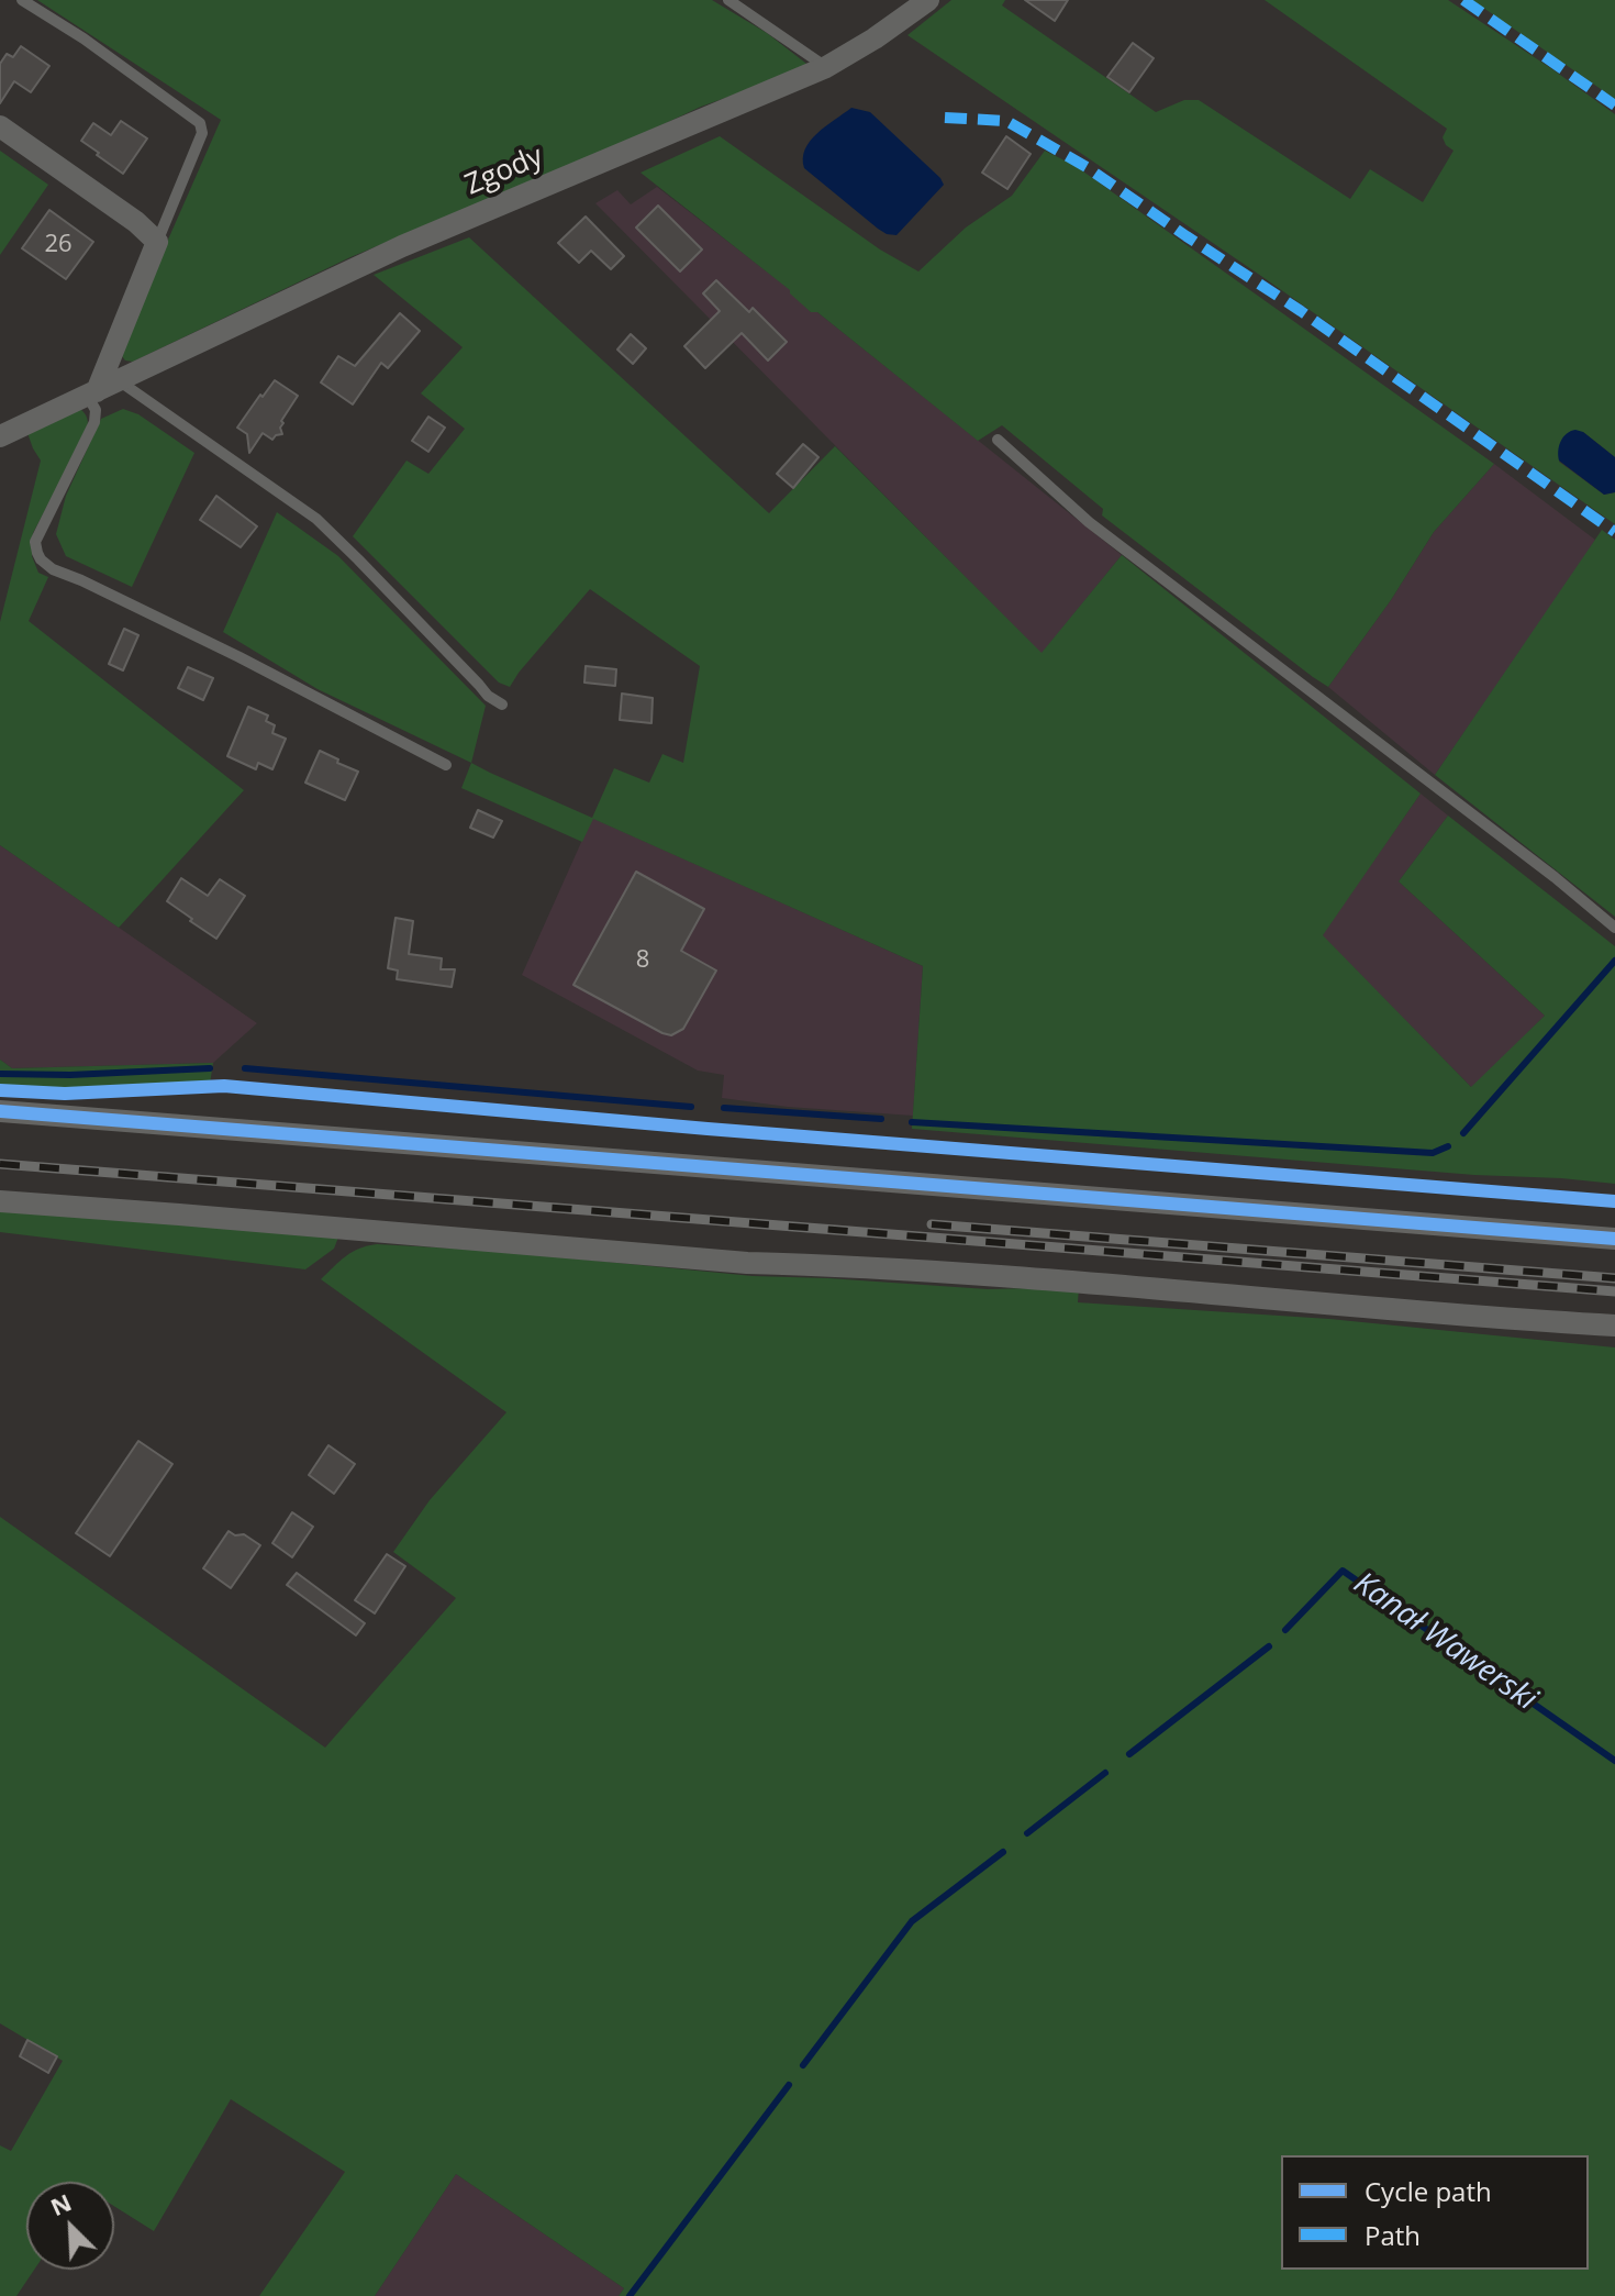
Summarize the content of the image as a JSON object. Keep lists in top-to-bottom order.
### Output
{
  "streets": {
    "street": ["Zgody"]
  },
  "water": ["Kanał Wawerski"],
  "house_numbers": ["26", "8"],
  "legend": ["Cycle path", "Path"],
  "north": "top left"
}
